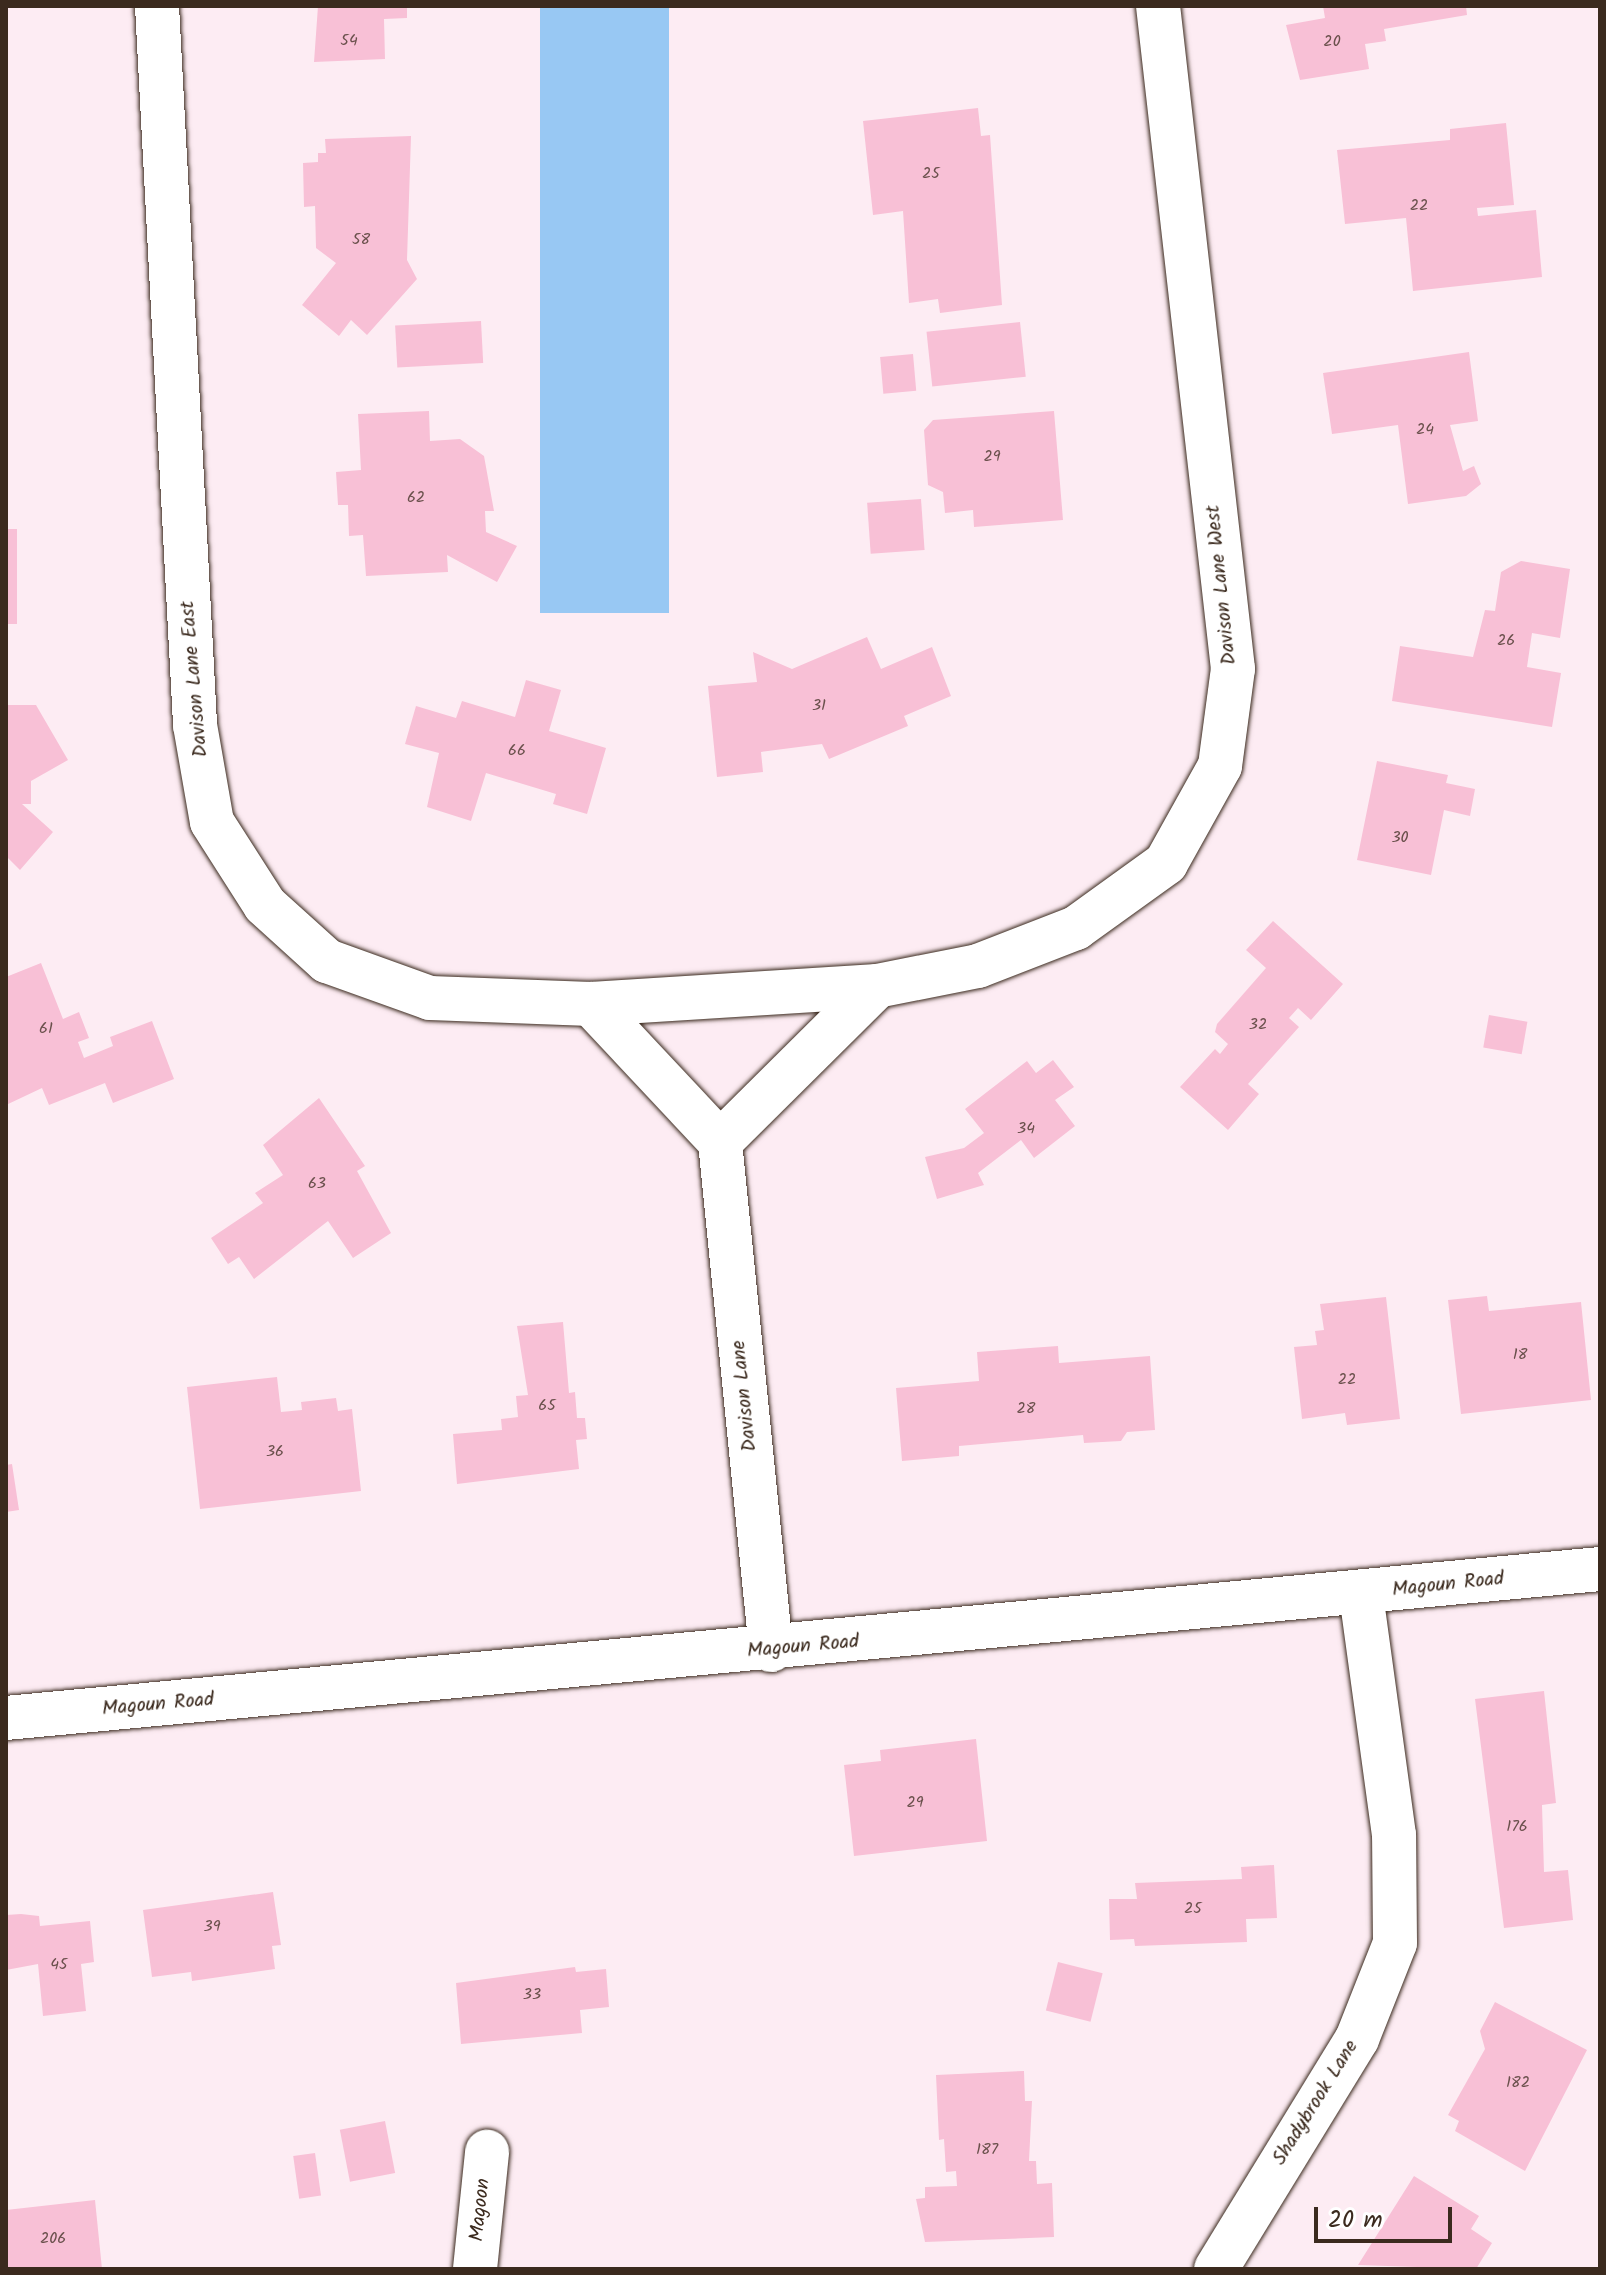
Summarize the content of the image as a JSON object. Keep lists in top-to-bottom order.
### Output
{
  "streets": {
    "street": [
      "Davison Lane West",
      "Davison Lane East",
      "Davison Lane",
      "Magoun Road",
      "Shadybrook Lane",
      "Magoon"
    ]
  },
  "crossings": [
    ["Davison Lane West", "Davison Lane East"],
    ["Davison Lane", "Magoun Road"],
    ["Magoun Road", "Shadybrook Lane"]
  ],
  "house_numbers": [
    "54",
    "20",
    "25",
    "22",
    "58",
    "24",
    "29",
    "62",
    "26",
    "31",
    "66",
    "30",
    "32",
    "61",
    "34",
    "63",
    "18",
    "22",
    "65",
    "28",
    "36",
    "29",
    "176",
    "25",
    "39",
    "45",
    "33",
    "182",
    "187",
    "206"
  ],
  "scale_bar": "20 m"
}
